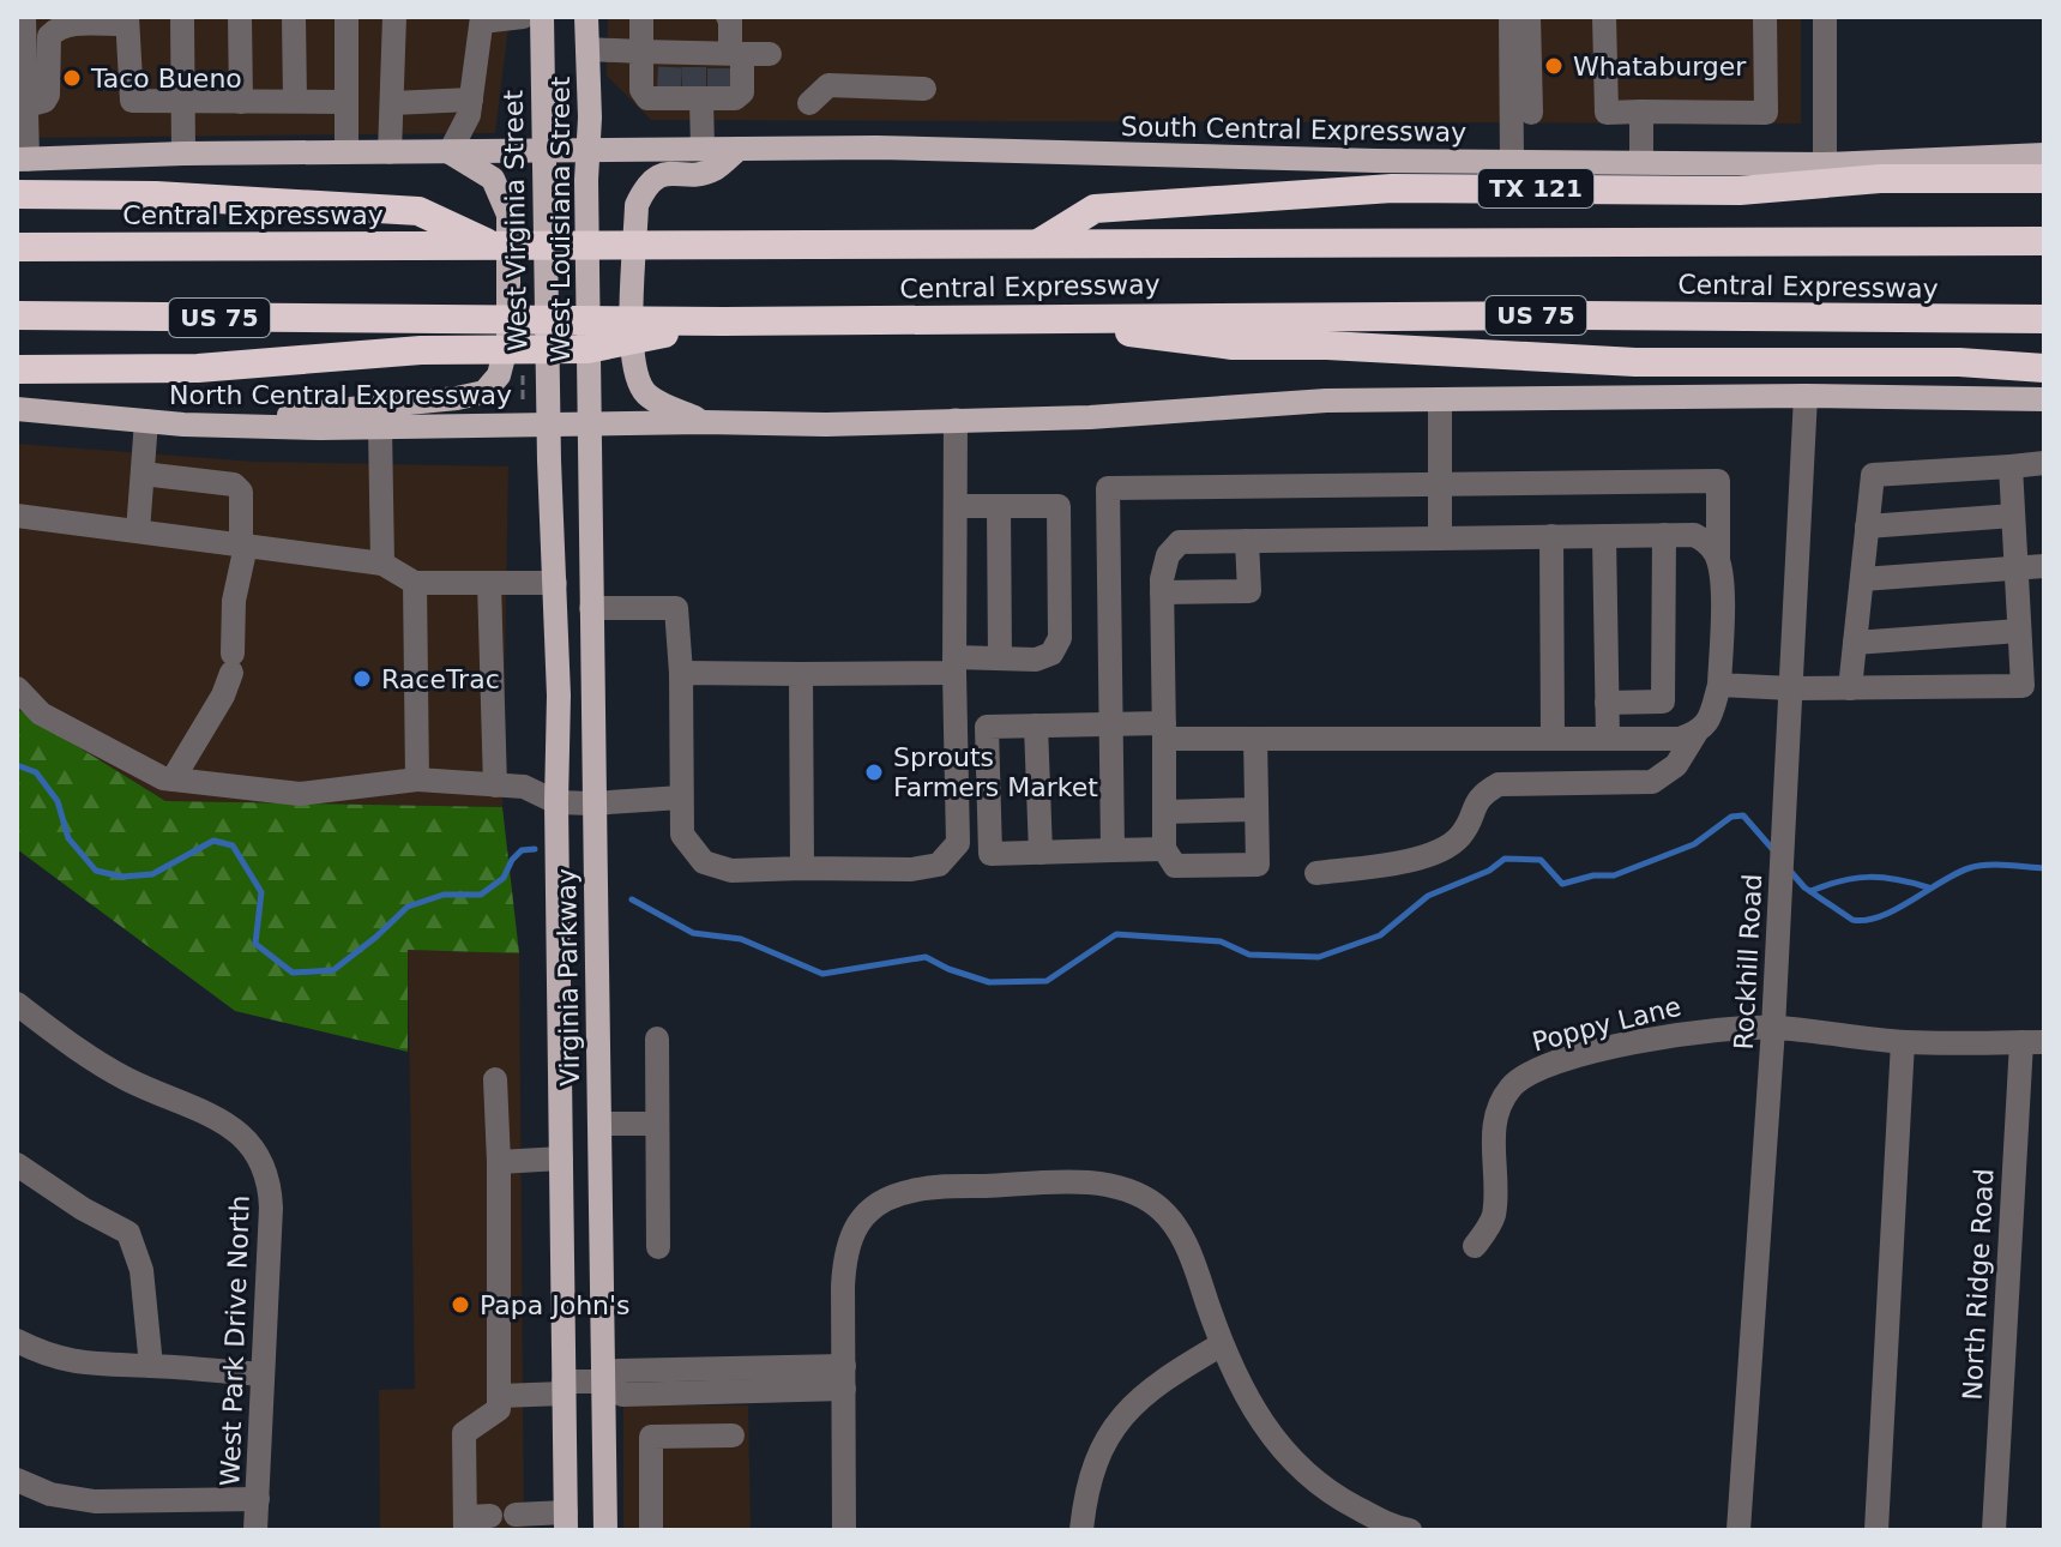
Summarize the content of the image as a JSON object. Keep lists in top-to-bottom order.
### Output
{
  "streets": {
    "highway": ["TX 121", "Central Expressway", "US 75"],
    "main road": [
      "South Central Expressway",
      "West Louisiana Street",
      "West Virginia Street",
      "North Central Expressway",
      "Virginia Parkway"
    ],
    "street": [
      "Rockhill Road",
      "Poppy Lane",
      "North Ridge Road",
      "West Park Drive North"
    ]
  },
  "crossings": [
    ["South Central Expressway", "West Louisiana Street"],
    ["South Central Expressway", "West Virginia Street"],
    ["TX 121", "Central Expressway"],
    ["West Louisiana Street", "Virginia Parkway"],
    ["West Virginia Street", "North Central Expressway"],
    ["West Virginia Street", "Virginia Parkway"],
    ["North Central Expressway", "Virginia Parkway"],
    ["Rockhill Road", "Poppy Lane"],
    ["Poppy Lane", "North Ridge Road"]
  ],
  "places": [
    "Whataburger",
    "Taco Bueno",
    "RaceTrac",
    "Sprouts Farmers Market",
    "Papa John's"
  ]
}
